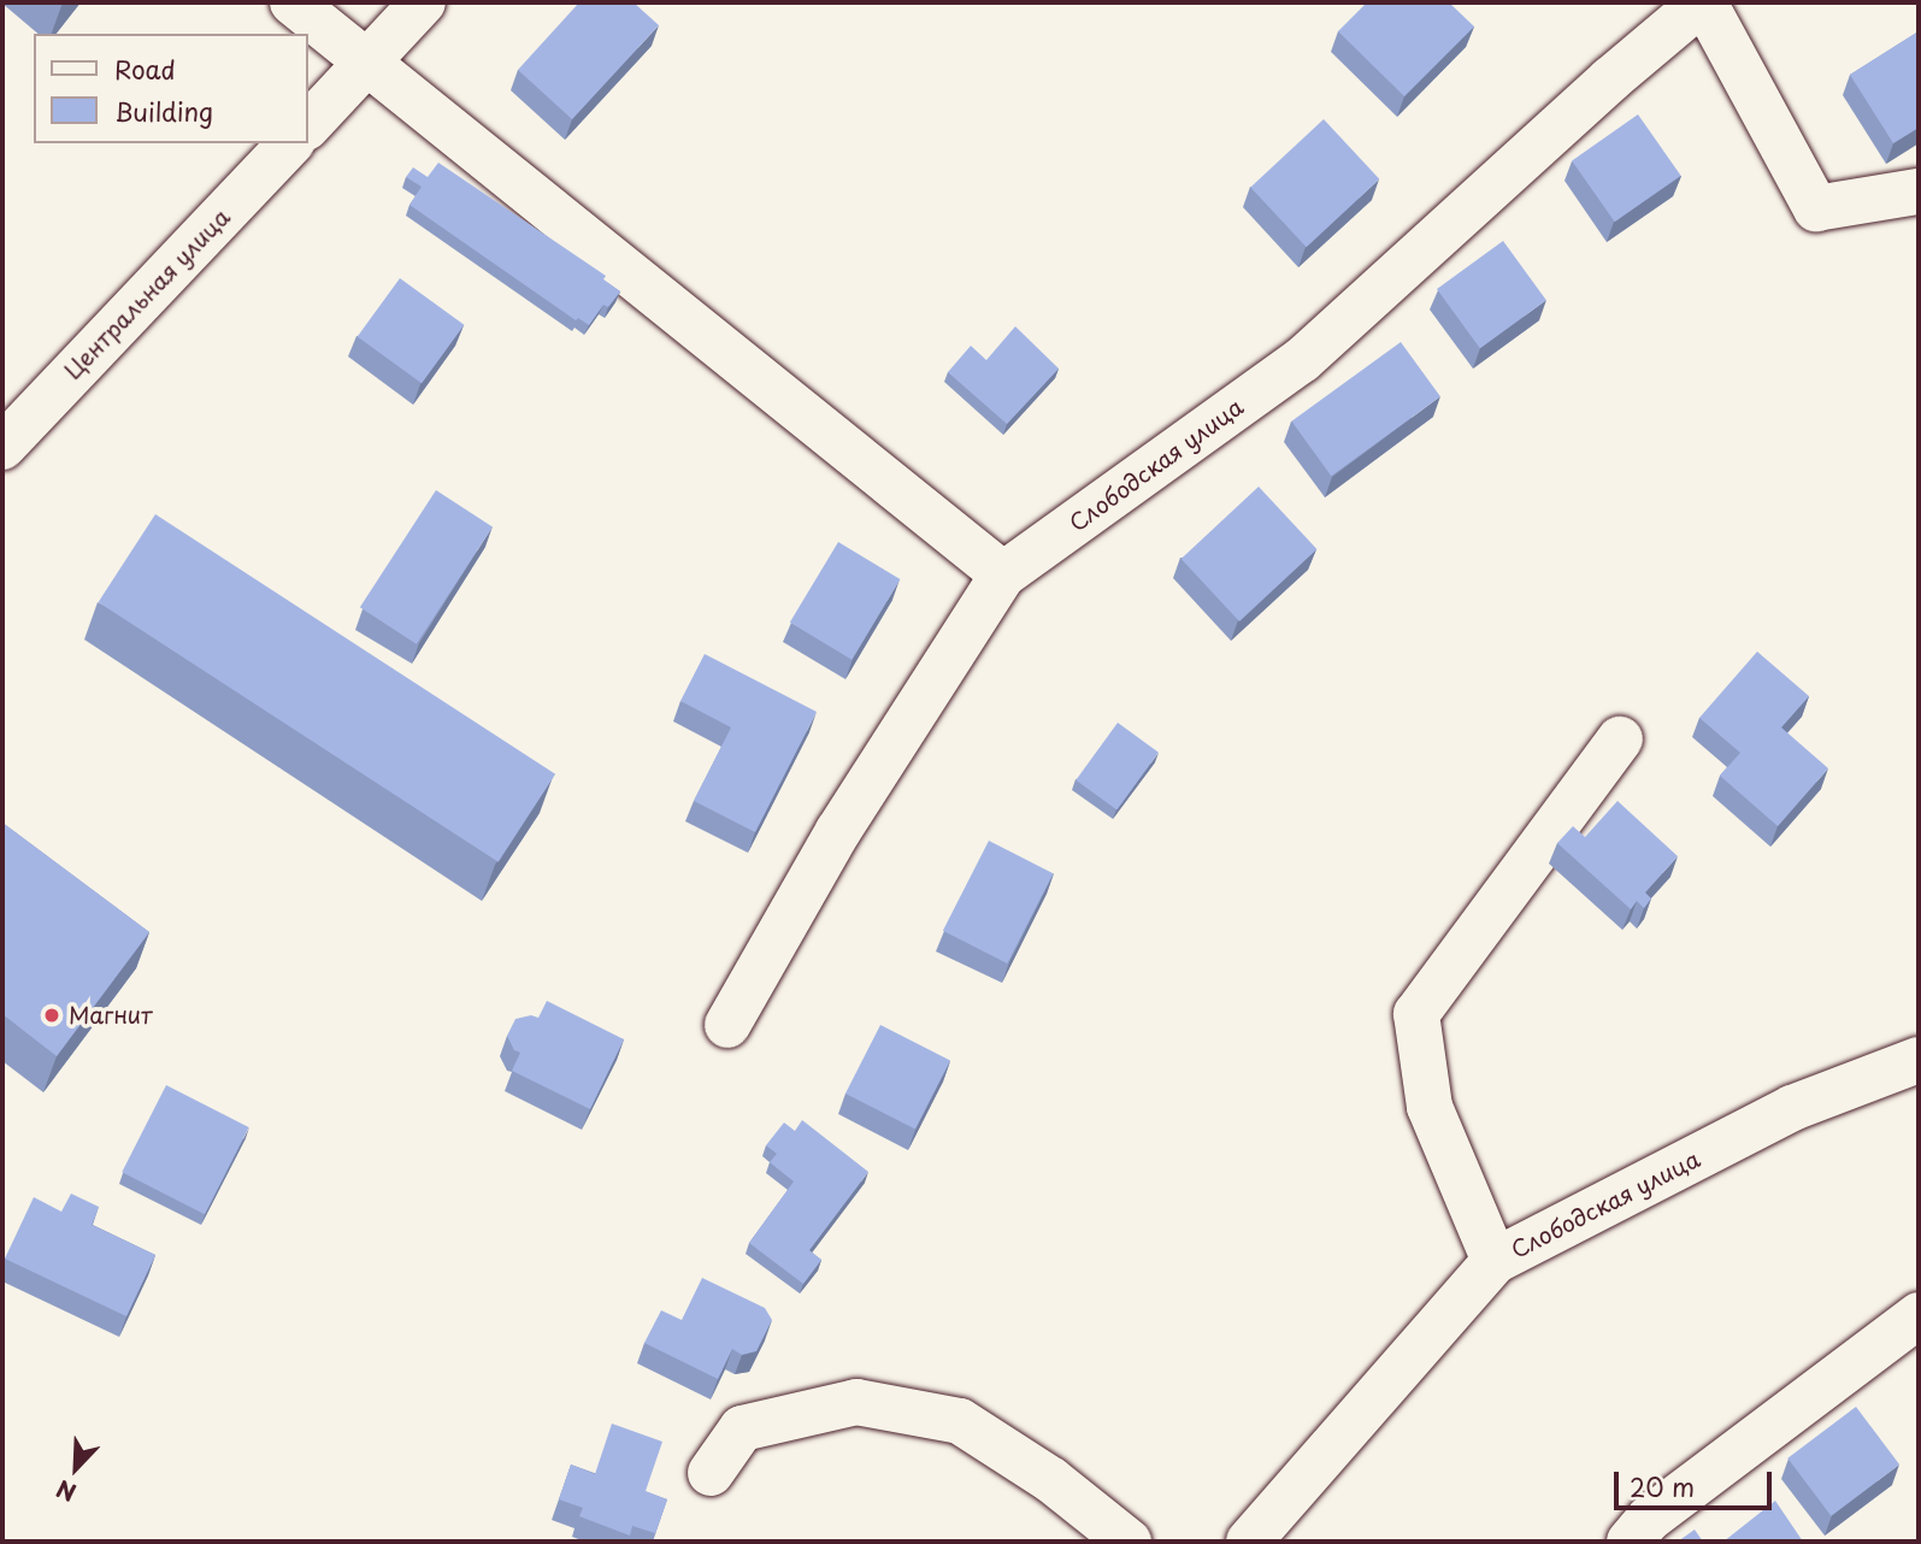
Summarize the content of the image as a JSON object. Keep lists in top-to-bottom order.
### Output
{
  "streets": {
    "street": ["Центральная улица", "Слободская улица"]
  },
  "places": ["Магнит"],
  "legend": ["Road", "Building"],
  "scale_bar": "20 m",
  "north": "bottom left"
}
